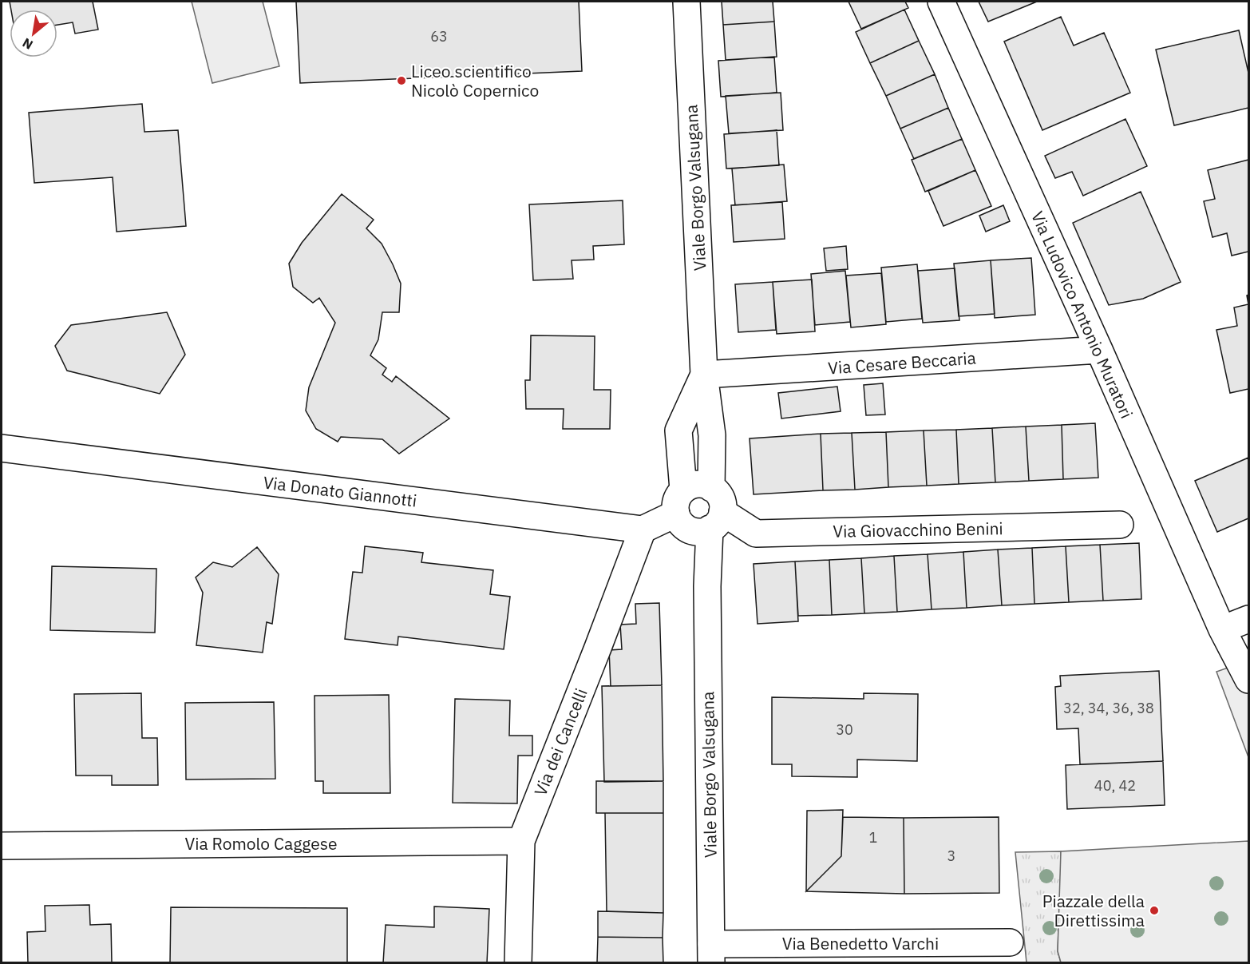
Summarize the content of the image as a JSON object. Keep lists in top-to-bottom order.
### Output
{
  "streets": {
    "street": [
      "Viale Borgo Valsugana",
      "Via Ludovico Antonio Muratori",
      "Via Cesare Beccaria",
      "Via Donato Giannotti",
      "Via Giovacchino Benini",
      "Via dei Cancelli",
      "Via Romolo Caggese",
      "Via Benedetto Varchi"
    ]
  },
  "crossings": [
    ["Viale Borgo Valsugana", "Via Cesare Beccaria"],
    ["Viale Borgo Valsugana", "Via Giovacchino Benini"],
    ["Viale Borgo Valsugana", "Via Benedetto Varchi"],
    ["Via Ludovico Antonio Muratori", "Via Cesare Beccaria"],
    ["Via Donato Giannotti", "Via dei Cancelli"],
    ["Via dei Cancelli", "Via Romolo Caggese"]
  ],
  "places": ["Liceo scientifico Nicolò Copernico", "Piazzale della Direttissima"],
  "house_numbers": [
    "63",
    "32, 34, 36, 38",
    "30",
    "40, 42",
    "1",
    "3"
  ],
  "north": "bottom left"
}
